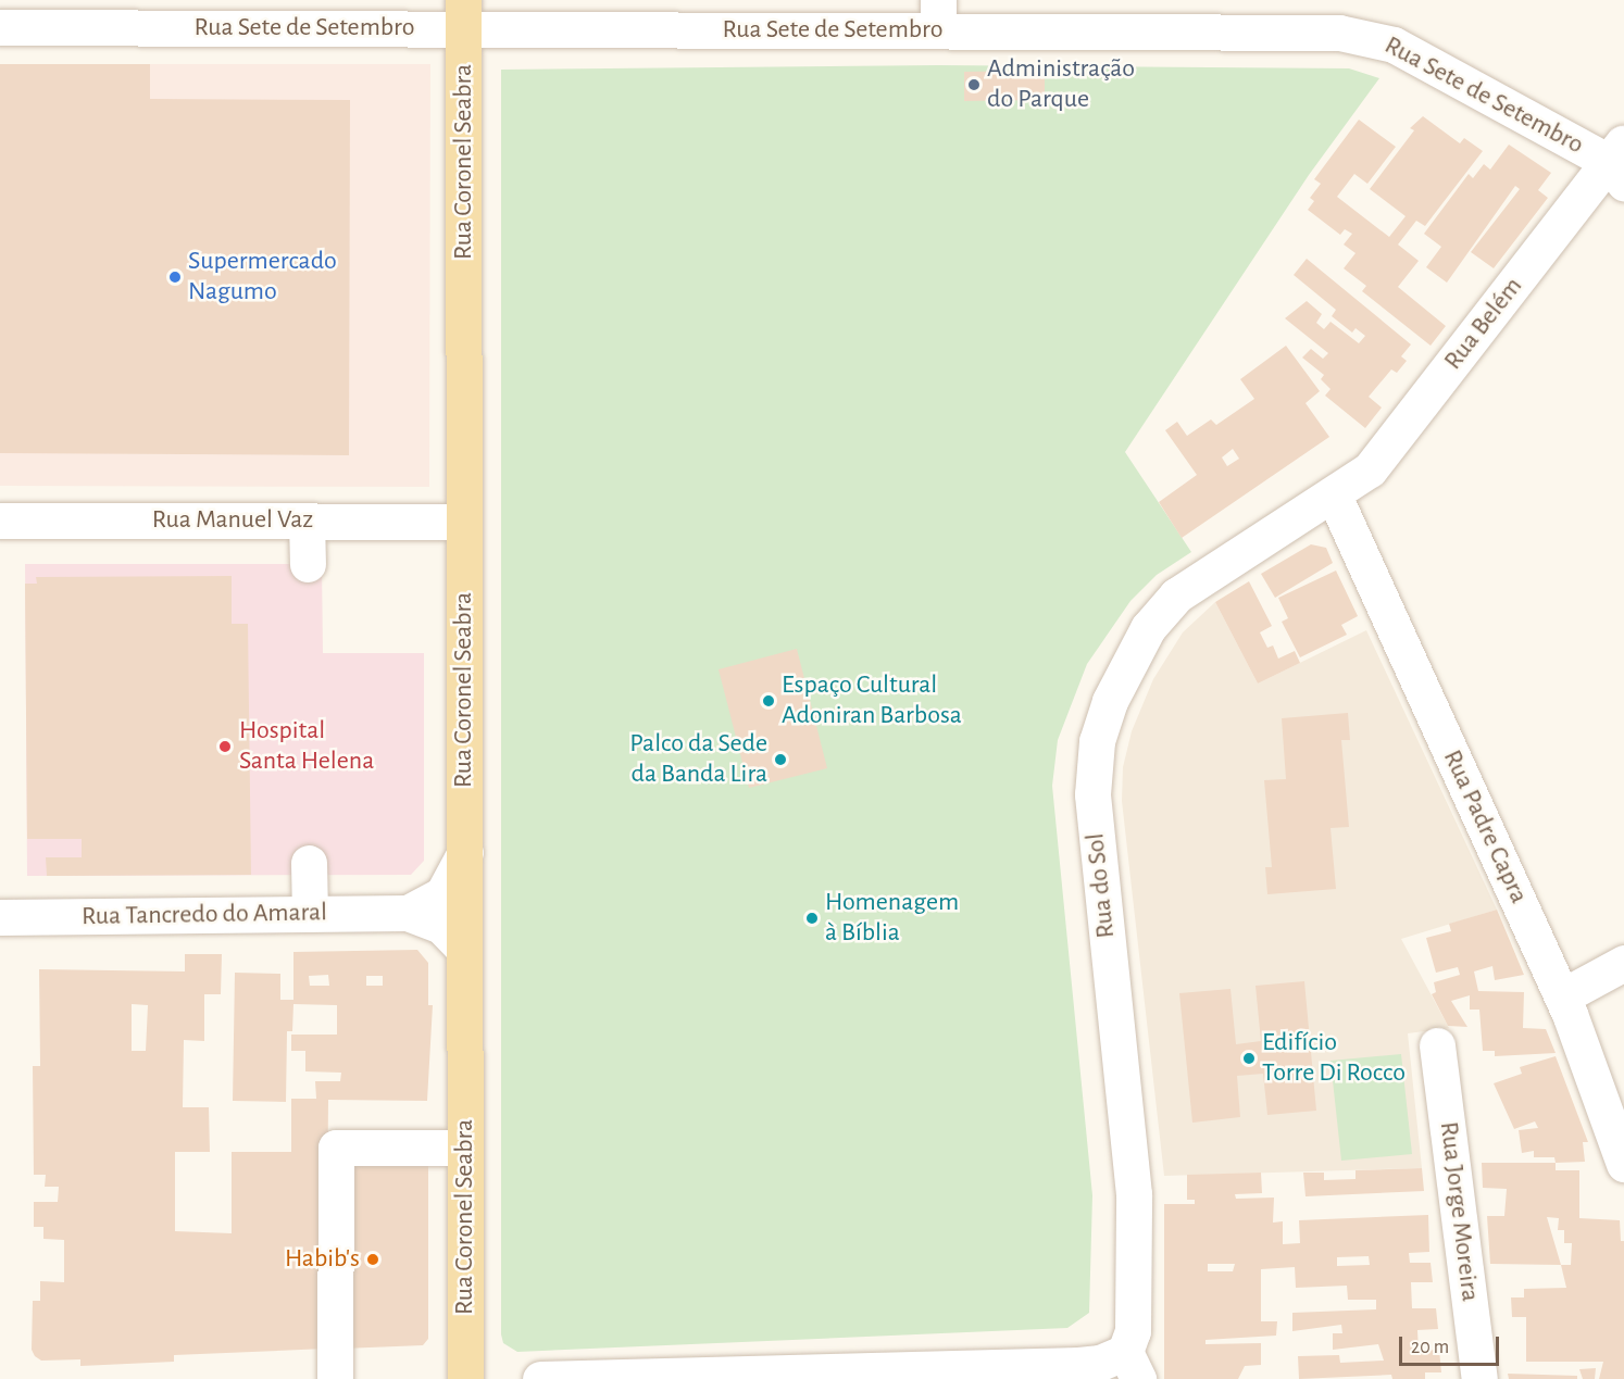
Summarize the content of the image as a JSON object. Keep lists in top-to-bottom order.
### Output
{
  "streets": {
    "main road": ["Rua Coronel Seabra"],
    "street": [
      "Rua Sete de Setembro",
      "Rua Belém",
      "Rua Manuel Vaz",
      "Rua Padre Capra",
      "Rua do Sol",
      "Rua Tancredo do Amaral",
      "Rua Jorge Moreira"
    ]
  },
  "crossings": [
    ["Rua Sete de Setembro", "Rua Coronel Seabra"],
    ["Rua Sete de Setembro", "Rua Belém"],
    ["Rua Coronel Seabra", "Rua Manuel Vaz"],
    ["Rua Coronel Seabra", "Rua Tancredo do Amaral"],
    ["Rua Belém", "Rua Padre Capra"],
    ["Rua Belém", "Rua do Sol"],
    ["Rua Padre Capra", "Rua do Sol"]
  ],
  "places": [
    "Administração do Parque",
    "Supermercado Nagumo",
    "Espaço Cultural Adoniran Barbosa",
    "Hospital Santa Helena",
    "Palco da Sede da Banda Lira",
    "Homenagem à Bíblia",
    "Edifício Torre Di Rocco",
    "Habib's"
  ],
  "scale_bar": "20 m"
}
